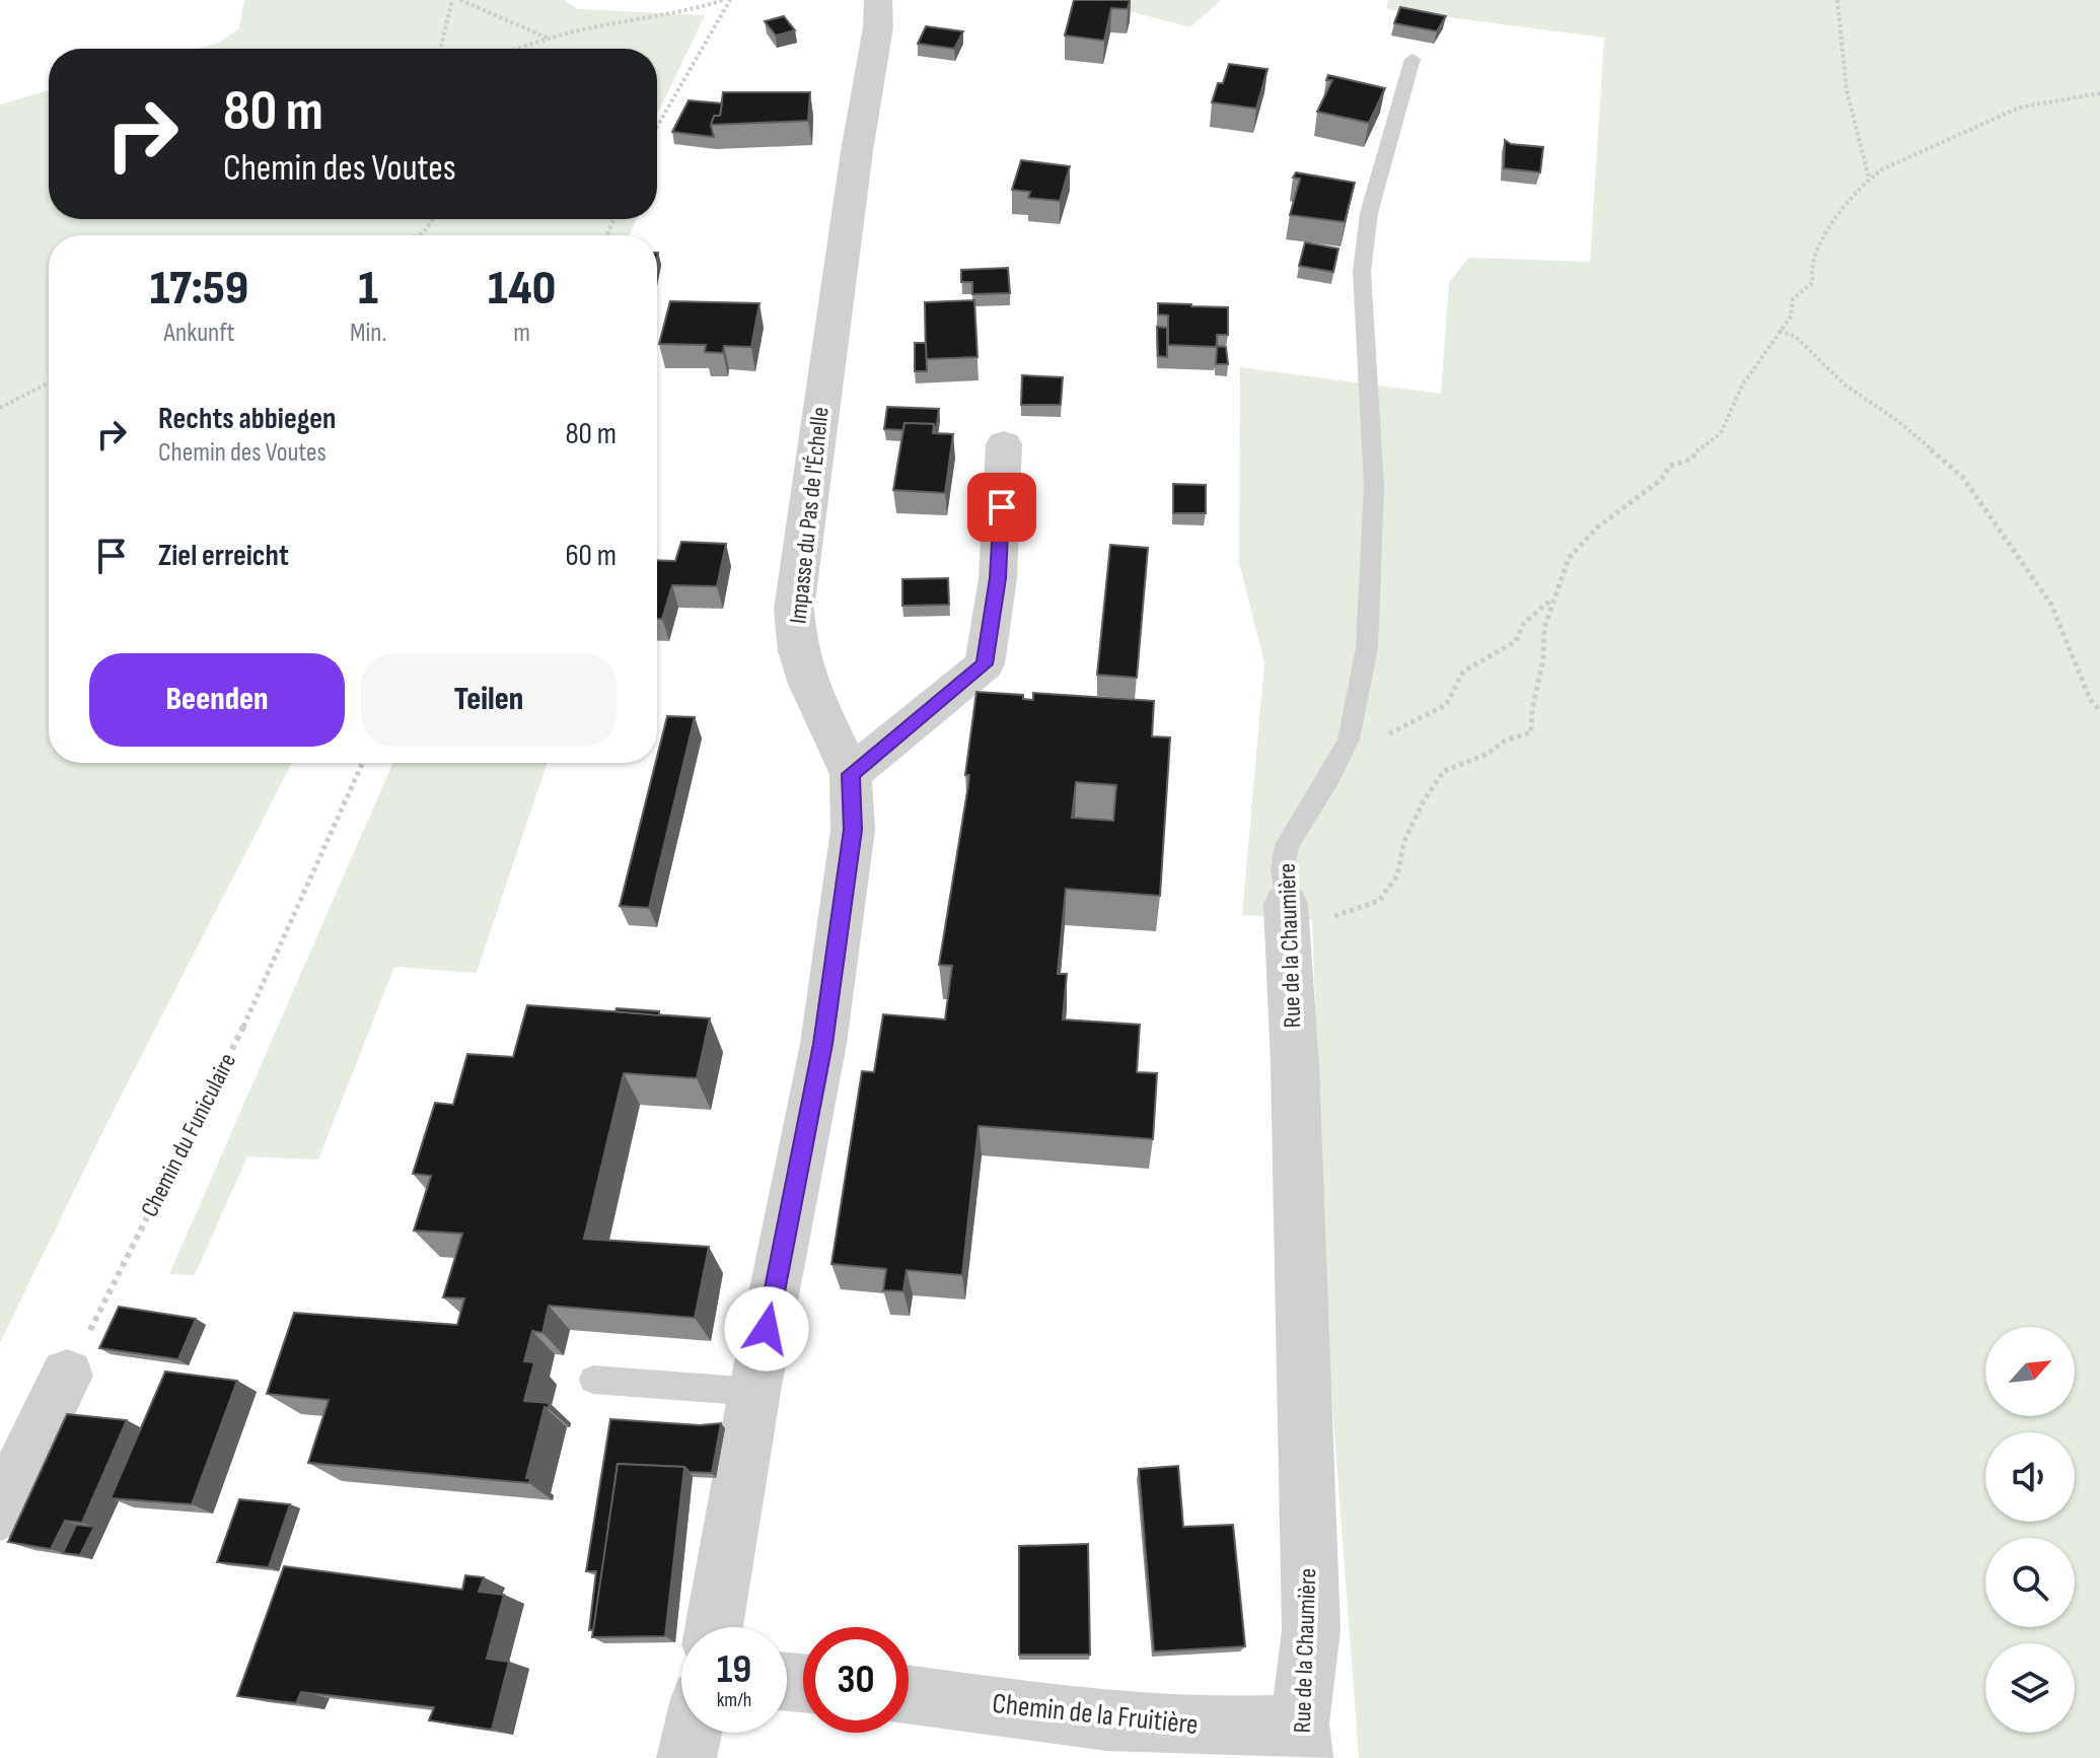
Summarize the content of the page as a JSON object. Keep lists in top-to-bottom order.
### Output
{
  "streets": {
    "street": ["Impasse du Pas de l'Échelle", "Rue de la Chaumière", "Chemin de la Fruitière"],
    "path": ["Chemin du Funiculaire"]
  },
  "crossings": [
    ["Rue de la Chaumière", "Chemin de la Fruitière"]
  ],
  "north": "top right",
  "page": {
    "turn": ["80 m", "Chemin des Voutes"],
    "eta": [
      "17:59",
      "Ankunft",
      "1",
      "Min.",
      "140",
      "m"
    ],
    "list": [
      {
        "name": "Rechts abbiegen",
        "note": "Chemin des Voutes",
        "value": "80 m"
      },
      {
        "name": "Ziel erreicht",
        "value": "60 m"
      }
    ],
    "buttons": ["Beenden", "Teilen"],
    "speed": "19 km/h",
    "limit": "30"
  }
}
